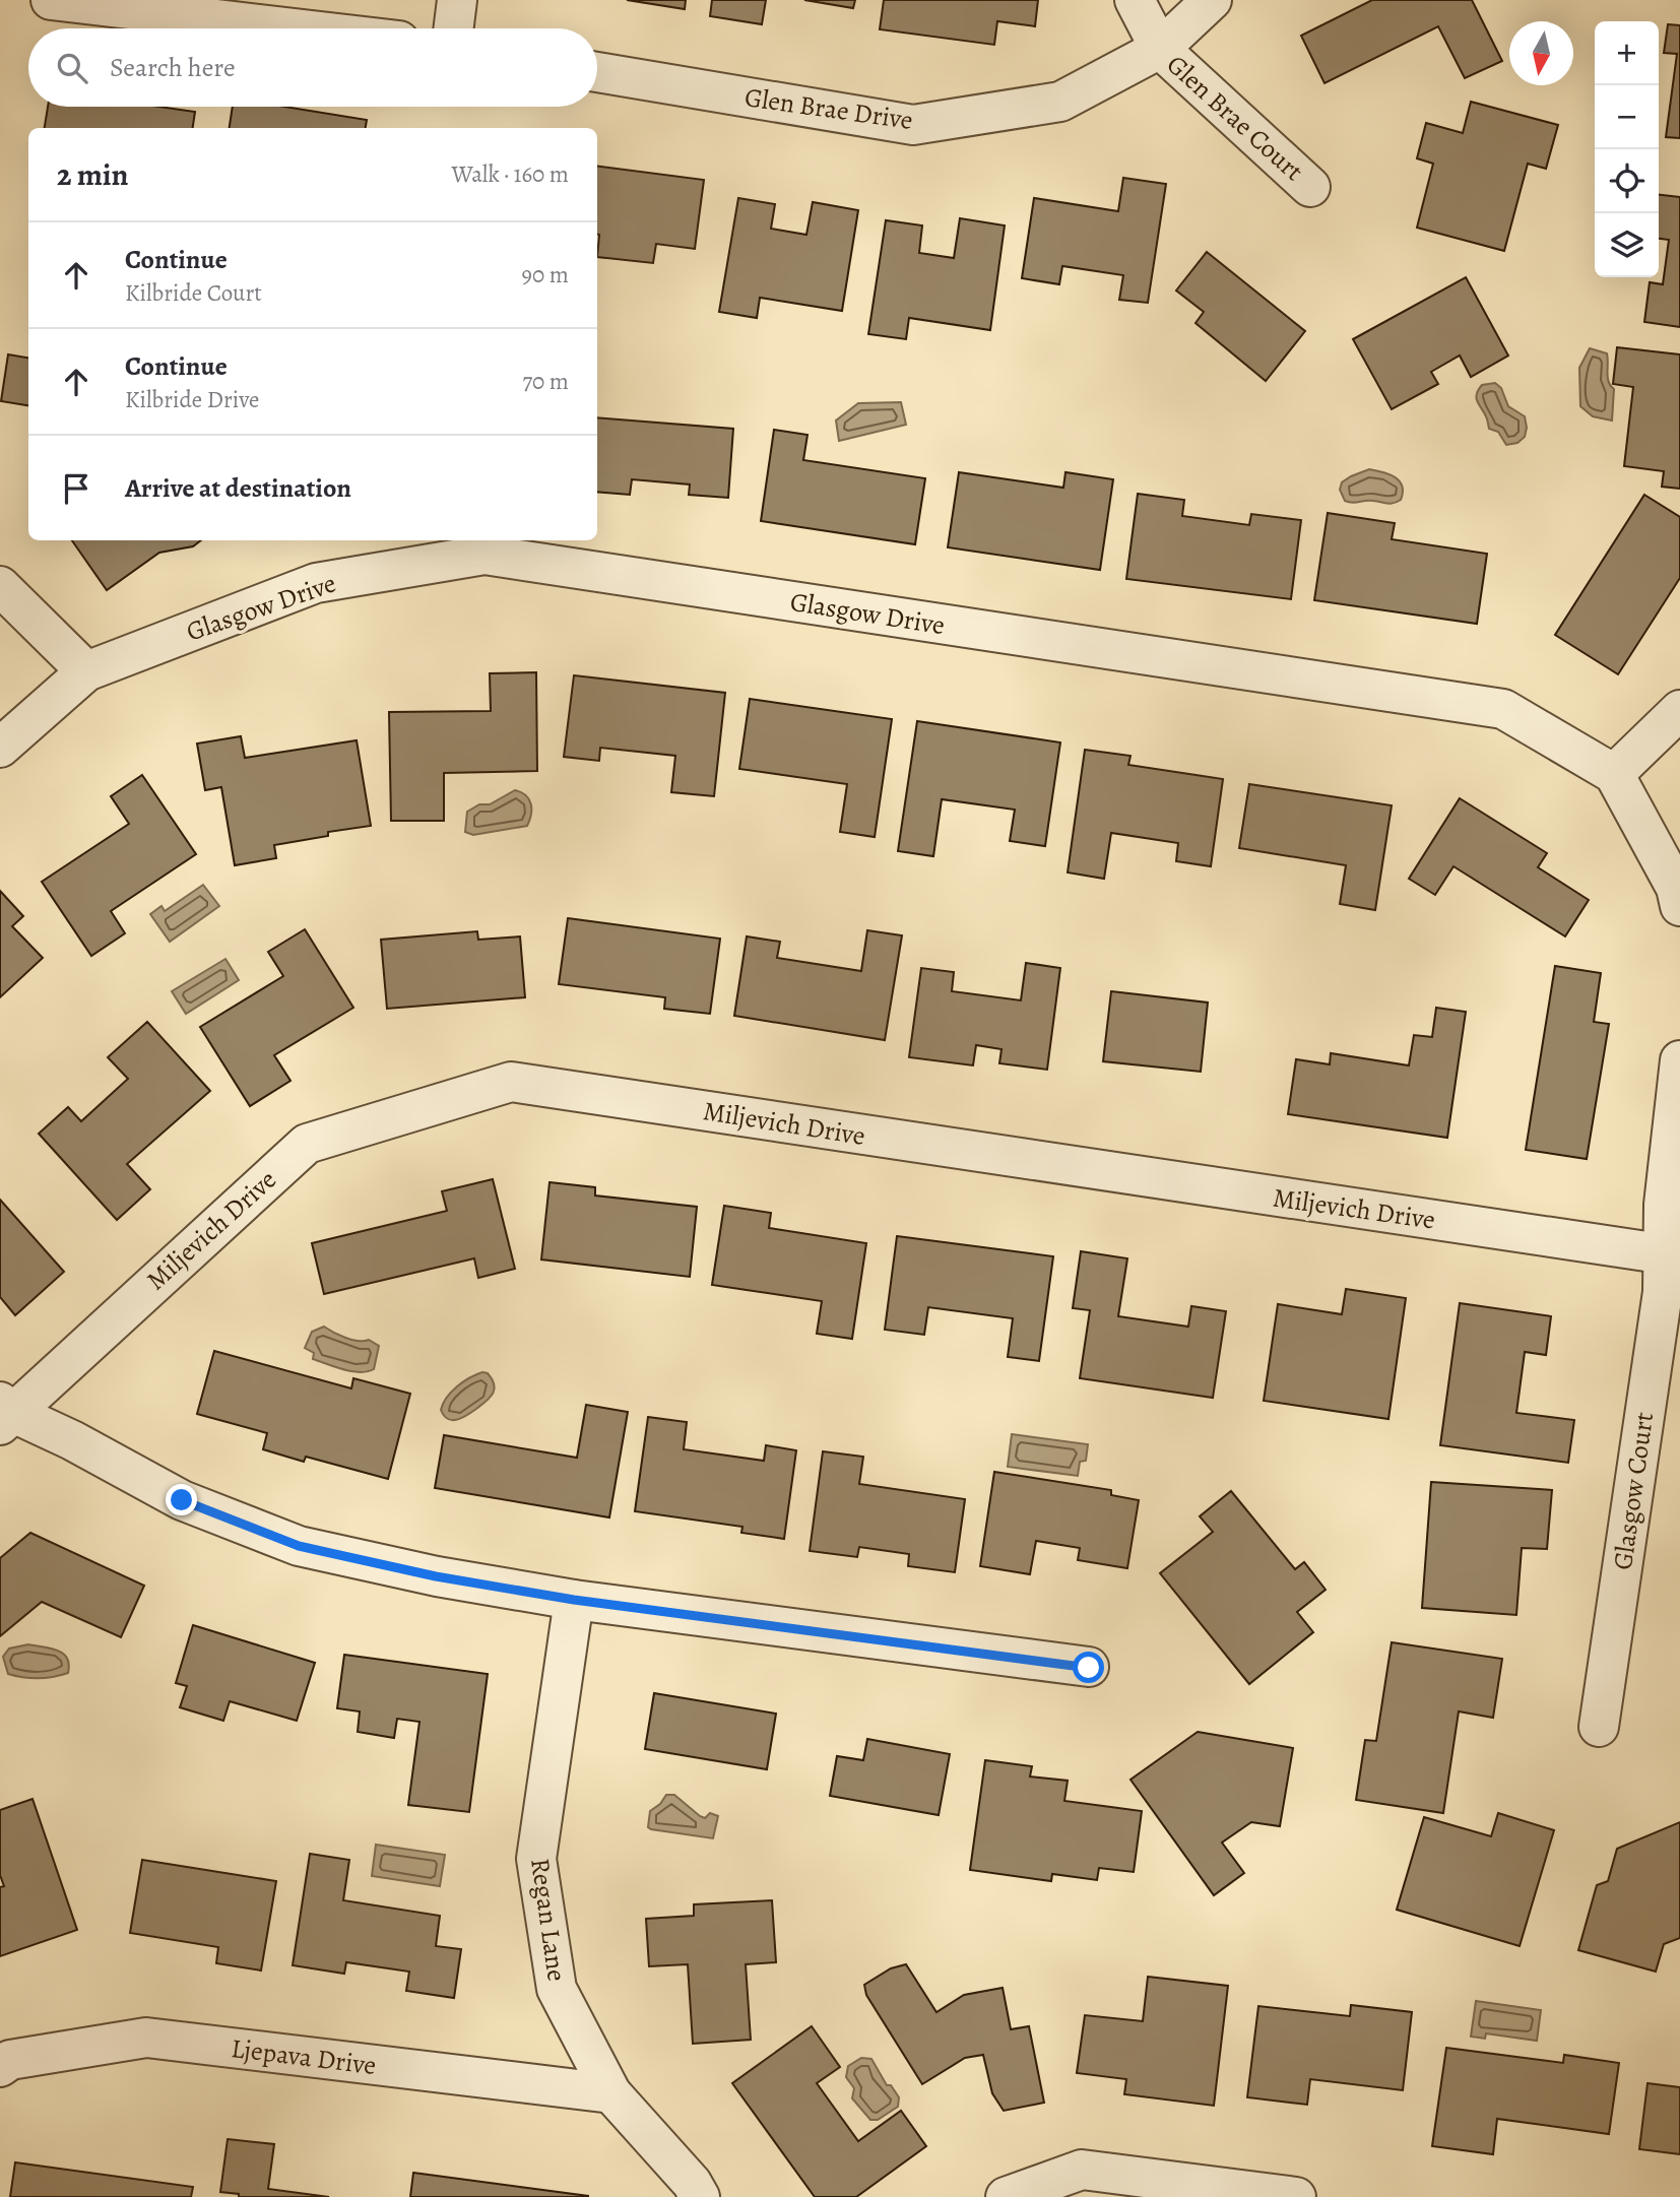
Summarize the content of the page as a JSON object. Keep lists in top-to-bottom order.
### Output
{
  "streets": {
    "street": [
      "Glen Brae Drive",
      "Glen Brae Court",
      "Glasgow Drive",
      "Miljevich Drive",
      "Glasgow Court",
      "Regan Lane",
      "Ljepava Drive"
    ]
  },
  "crossings": [
    ["Glen Brae Drive", "Glen Brae Court"],
    ["Miljevich Drive", "Glasgow Court"],
    ["Regan Lane", "Ljepava Drive"]
  ],
  "north": "bottom",
  "page": {
    "map_buttons": ["+", "−"],
    "search": "Search here",
    "heading": ["2 min", "Walk · 160 m"],
    "list": [
      ["Continue", "Kilbride Court", "90 m"],
      ["Continue", "Kilbride Drive", "70 m"],
      "Arrive at destination"
    ]
  }
}
